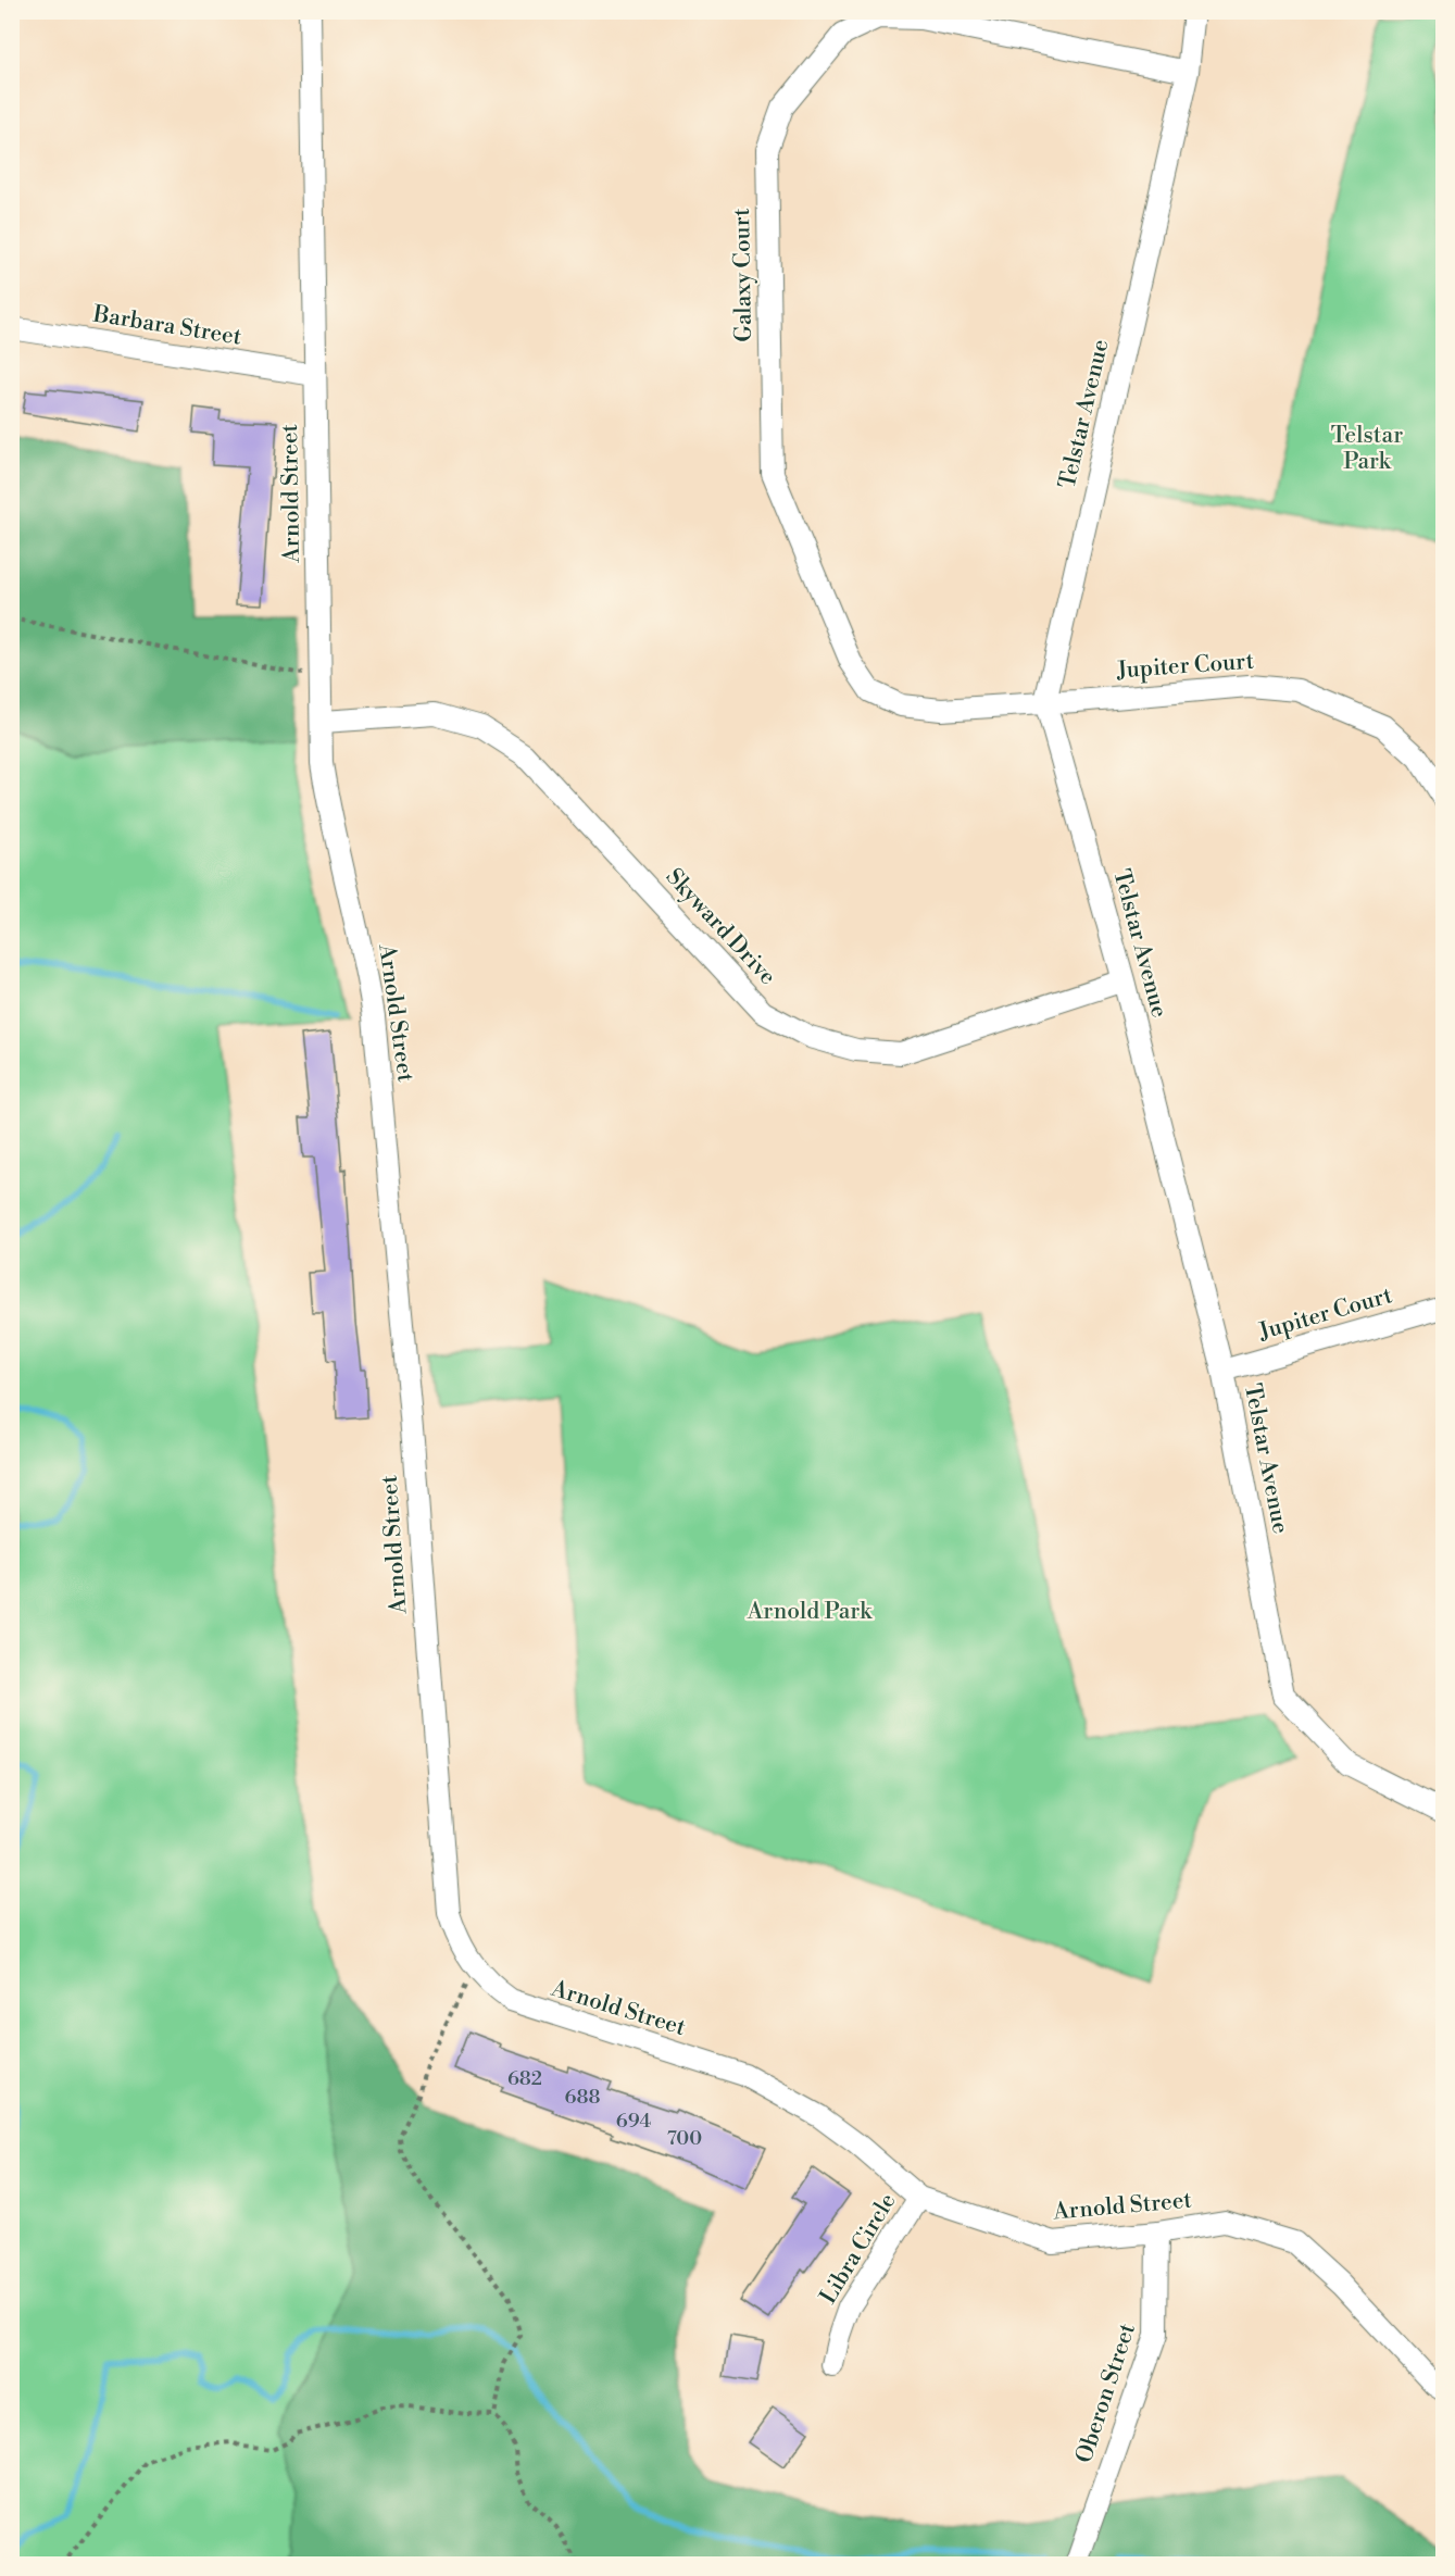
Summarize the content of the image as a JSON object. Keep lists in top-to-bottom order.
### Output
{
  "streets": {
    "street": [
      "Galaxy Court",
      "Barbara Street",
      "Telstar Avenue",
      "Arnold Street",
      "Jupiter Court",
      "Skyward Drive",
      "Libra Circle",
      "Oberon Street"
    ]
  },
  "crossings": [
    ["Galaxy Court", "Telstar Avenue"],
    ["Galaxy Court", "Jupiter Court"],
    ["Barbara Street", "Arnold Street"],
    ["Telstar Avenue", "Jupiter Court"],
    ["Telstar Avenue", "Skyward Drive"],
    ["Arnold Street", "Skyward Drive"],
    ["Arnold Street", "Libra Circle"],
    ["Arnold Street", "Oberon Street"]
  ],
  "parks": ["Telstar Park", "Arnold Park"],
  "house_numbers": [
    "682",
    "688",
    "694",
    "700"
  ]
}
